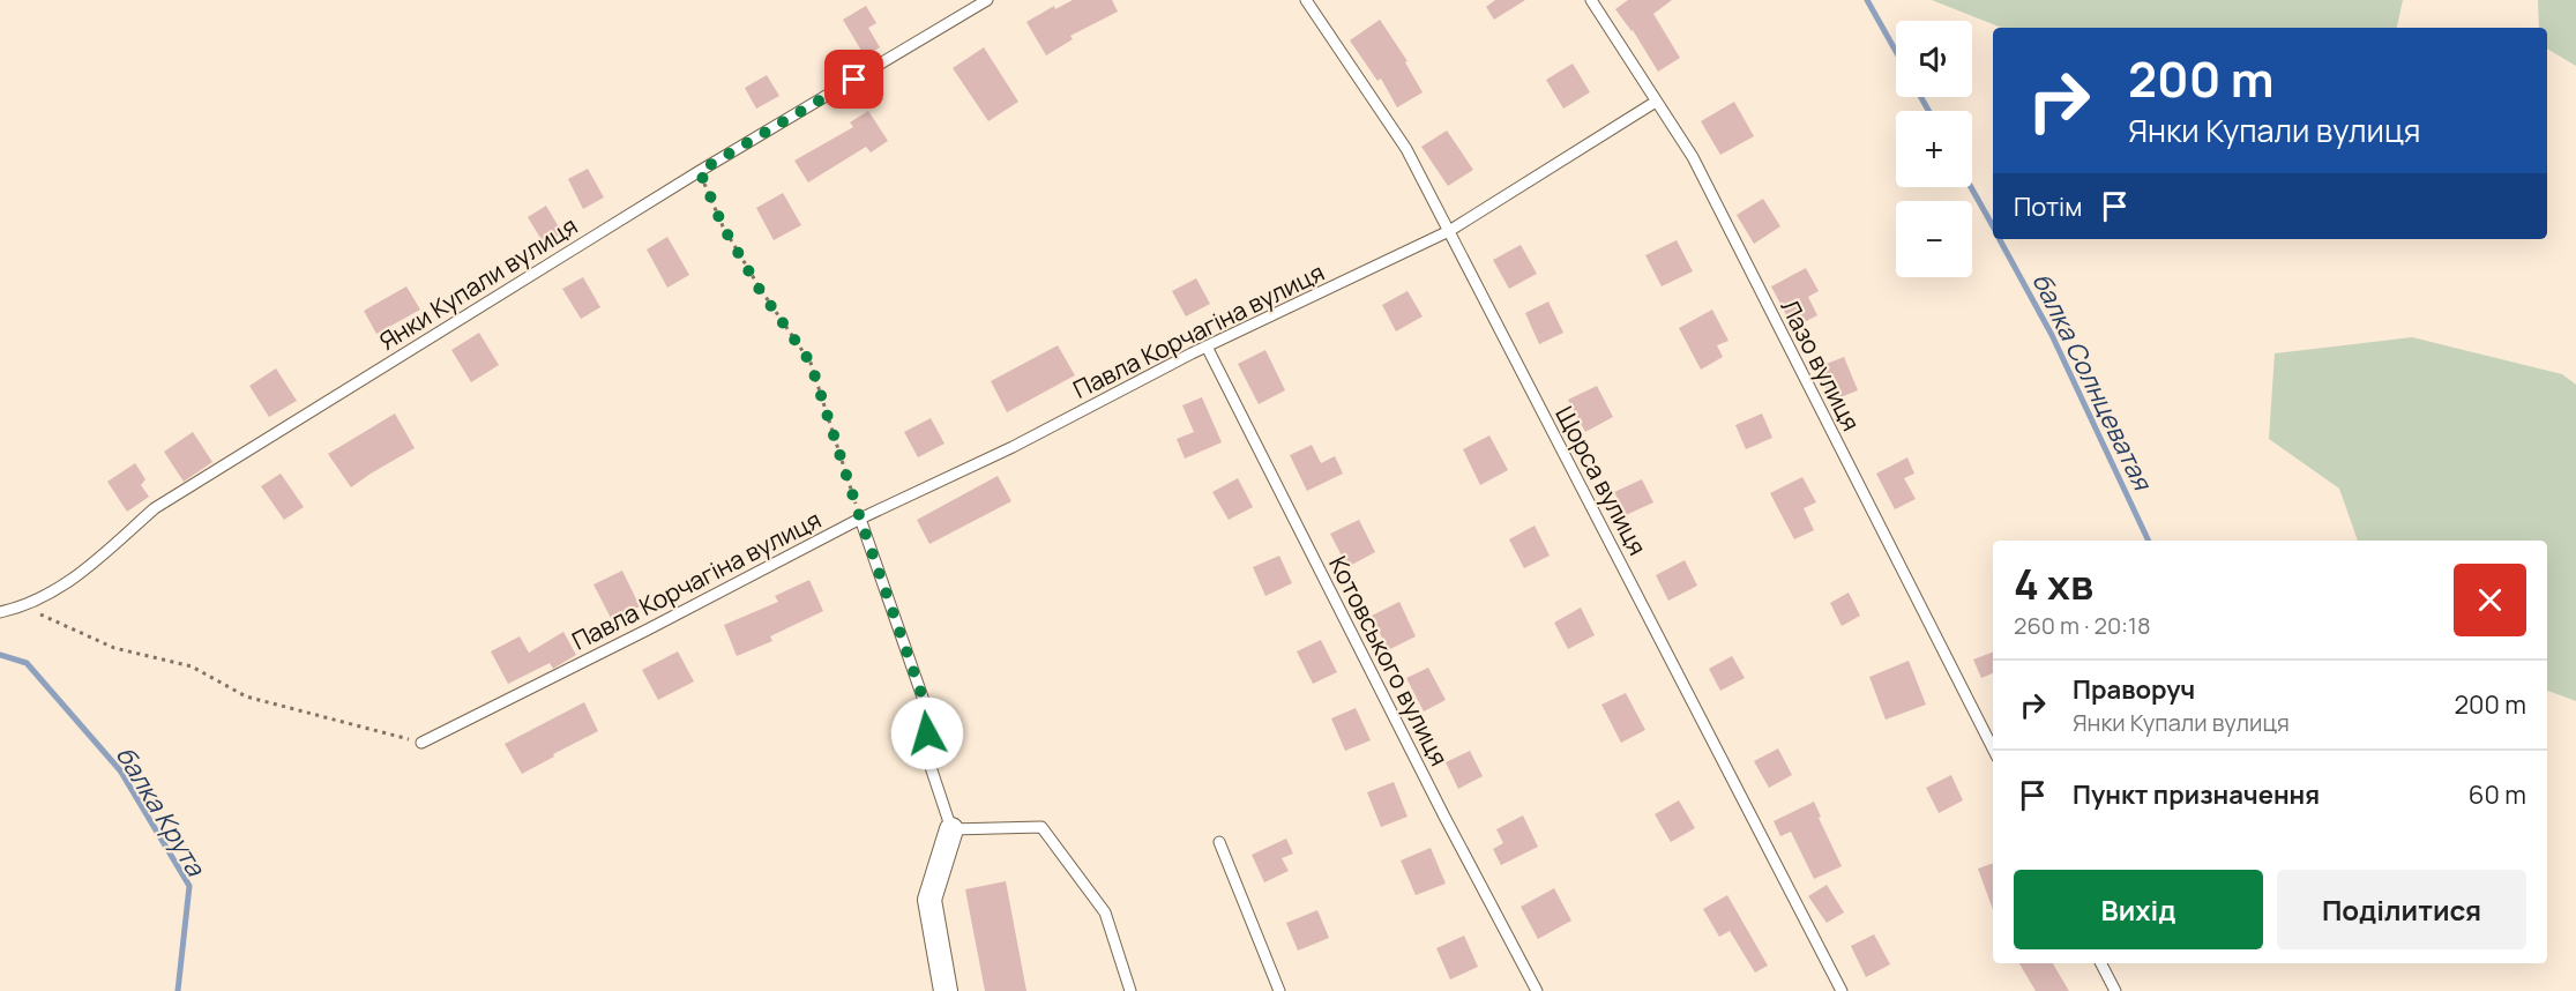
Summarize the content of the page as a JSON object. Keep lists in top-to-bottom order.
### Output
{
  "streets": {
    "lane": [
      "Янки Купали вулиця",
      "Павла Корчагіна вулиця",
      "Лазо вулиця",
      "Щорса вулиця",
      "Котовського вулиця"
    ]
  },
  "crossings": [
    ["Павла Корчагіна вулиця", "Лазо вулиця"],
    ["Павла Корчагіна вулиця", "Щорса вулиця"],
    ["Павла Корчагіна вулиця", "Котовського вулиця"]
  ],
  "water": ["балка Солнцеватая", "балка Крута"],
  "page": {
    "map_buttons": ["+", "−"],
    "turn": ["200 m", "Янки Купали вулиця"],
    "then": "Потім",
    "heading": ["4 хв", "260 m · 20:18"],
    "list": [
      {
        "name": "Праворуч",
        "note": "Янки Купали вулиця",
        "value": "200 m"
      },
      {
        "name": "Пункт призначення",
        "value": "60 m"
      }
    ],
    "buttons": ["Вихід", "Поділитися"]
  }
}
